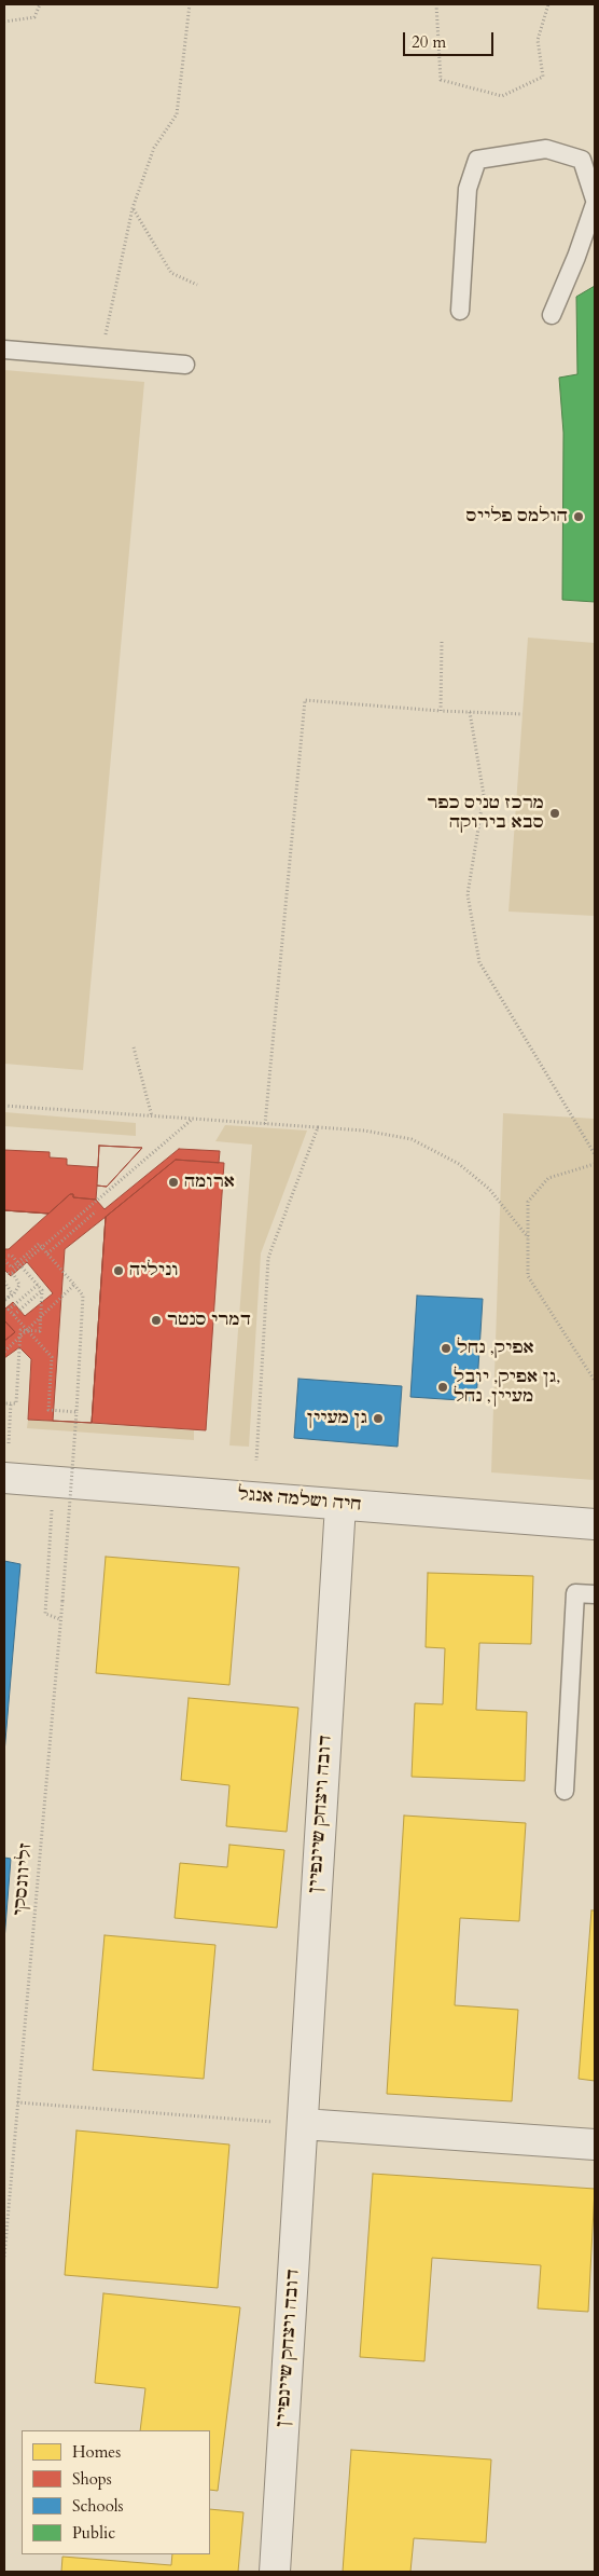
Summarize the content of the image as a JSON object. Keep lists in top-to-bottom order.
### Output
{
  "streets": {
    "street": ["חיה ושלמה אנגל", "דובה ויצחק שיינפיין"],
    "path": ["זליוונסקי"]
  },
  "crossings": [
    ["חיה ושלמה אנגל", "דובה ויצחק שיינפיין"]
  ],
  "places": [
    "הולמס פלייס",
    "מרכז טניס כפר סבא בירוקה",
    "ארומה",
    "וניליה",
    "דמרי סנטר",
    "אפיק, נחל",
    "גן אפיק, יובל, מעיין, נחל",
    "גן מעיין"
  ],
  "legend": [
    "Homes",
    "Shops",
    "Schools",
    "Public"
  ],
  "scale_bar": "20 m"
}
